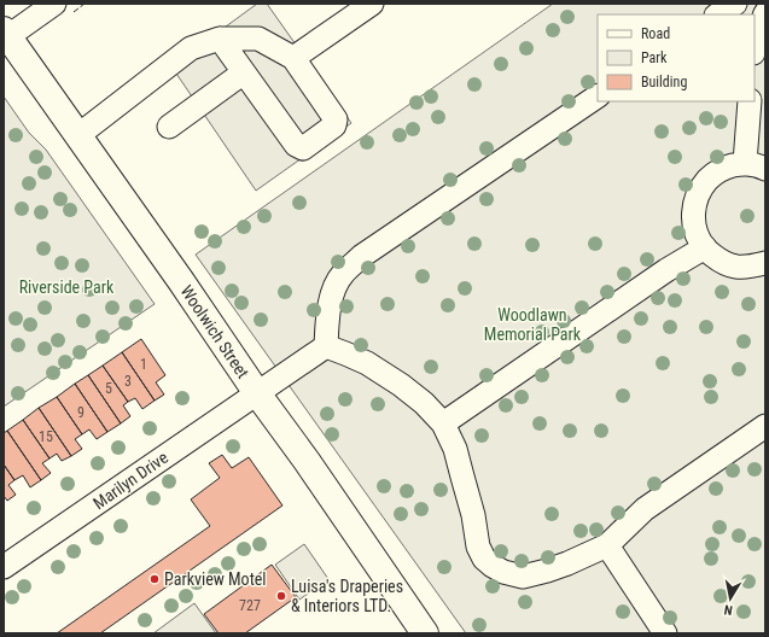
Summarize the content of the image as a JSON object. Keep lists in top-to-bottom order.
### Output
{
  "streets": {
    "main road": ["Woolwich Street"],
    "street": ["Marilyn Drive"]
  },
  "crossings": [
    ["Woolwich Street", "Marilyn Drive"]
  ],
  "parks": ["Riverside Park", "Woodlawn Memorial Park"],
  "places": ["Parkview Motel", "Luisa's Draperies & Interiors LTD."],
  "house_numbers": [
    "1",
    "3",
    "5",
    "9",
    "15",
    "727"
  ],
  "legend": ["Road", "Park", "Building"],
  "north": "bottom"
}
